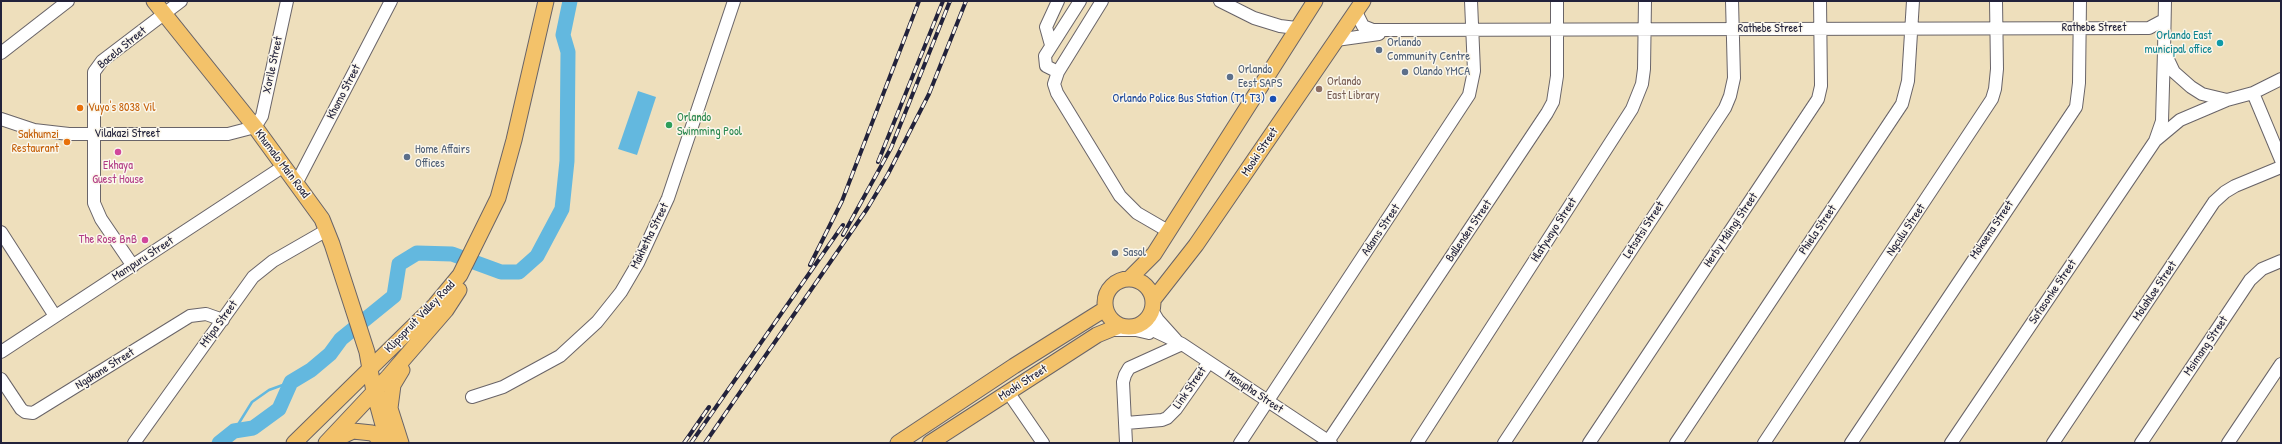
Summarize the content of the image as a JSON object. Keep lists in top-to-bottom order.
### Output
{
  "streets": {
    "main road": ["Mooki Street", "Khumalo Main Road", "Klipspruit Valley Road"],
    "street": [
      "Rathebe Street",
      "Bacela Street",
      "Xorile Street",
      "Khomo Street",
      "Vilakazi Street",
      "Adams Street",
      "Hlatywayo Street",
      "Letsatsi Street",
      "Herby Mdingi Street",
      "Phiela Street",
      "Ngculu Street",
      "Mokoena Street",
      "Ballenden Street",
      "Makhetha Street",
      "Mampuru Street",
      "Molahloe Street",
      "Sofasonke Street",
      "Mtipa Street",
      "Msimang Street",
      "Ngakane Street",
      "Link Street",
      "Masupha Street"
    ]
  },
  "crossings": [
    ["Rathebe Street", "Mooki Street"],
    ["Rathebe Street", "Adams Street"],
    ["Rathebe Street", "Hlatywayo Street"],
    ["Rathebe Street", "Letsatsi Street"],
    ["Rathebe Street", "Herby Mdingi Street"],
    ["Rathebe Street", "Phiela Street"],
    ["Rathebe Street", "Ngculu Street"],
    ["Rathebe Street", "Mokoena Street"],
    ["Rathebe Street", "Ballenden Street"],
    ["Rathebe Street", "Sofasonke Street"],
    ["Bacela Street", "Vilakazi Street"],
    ["Bacela Street", "Khumalo Main Road"],
    ["Bacela Street", "Mampuru Street"],
    ["Xorile Street", "Vilakazi Street"],
    ["Xorile Street", "Khumalo Main Road"],
    ["Khomo Street", "Khumalo Main Road"],
    ["Vilakazi Street", "Khumalo Main Road"],
    ["Mooki Street", "Masupha Street"],
    ["Khumalo Main Road", "Mampuru Street"],
    ["Khumalo Main Road", "Klipspruit Valley Road"],
    ["Khumalo Main Road", "Mtipa Street"],
    ["Adams Street", "Masupha Street"],
    ["Ballenden Street", "Masupha Street"],
    ["Mtipa Street", "Ngakane Street"],
    ["Link Street", "Masupha Street"]
  ],
  "places": [
    "Orlando East municipal office",
    "Orlando Community Centre",
    "Olando YMCA",
    "Orlando Eest SAPS",
    "Orlando East Library",
    "Orlando Police Bus Station (T1, T3)",
    "Vuyo's 8038 Vil",
    "Orlando Swimming Pool",
    "Sakhumzi Restaurant",
    "Ekhaya Guest House",
    "Home Affairs Offices",
    "The Rose BnB",
    "Sasol"
  ]
}
